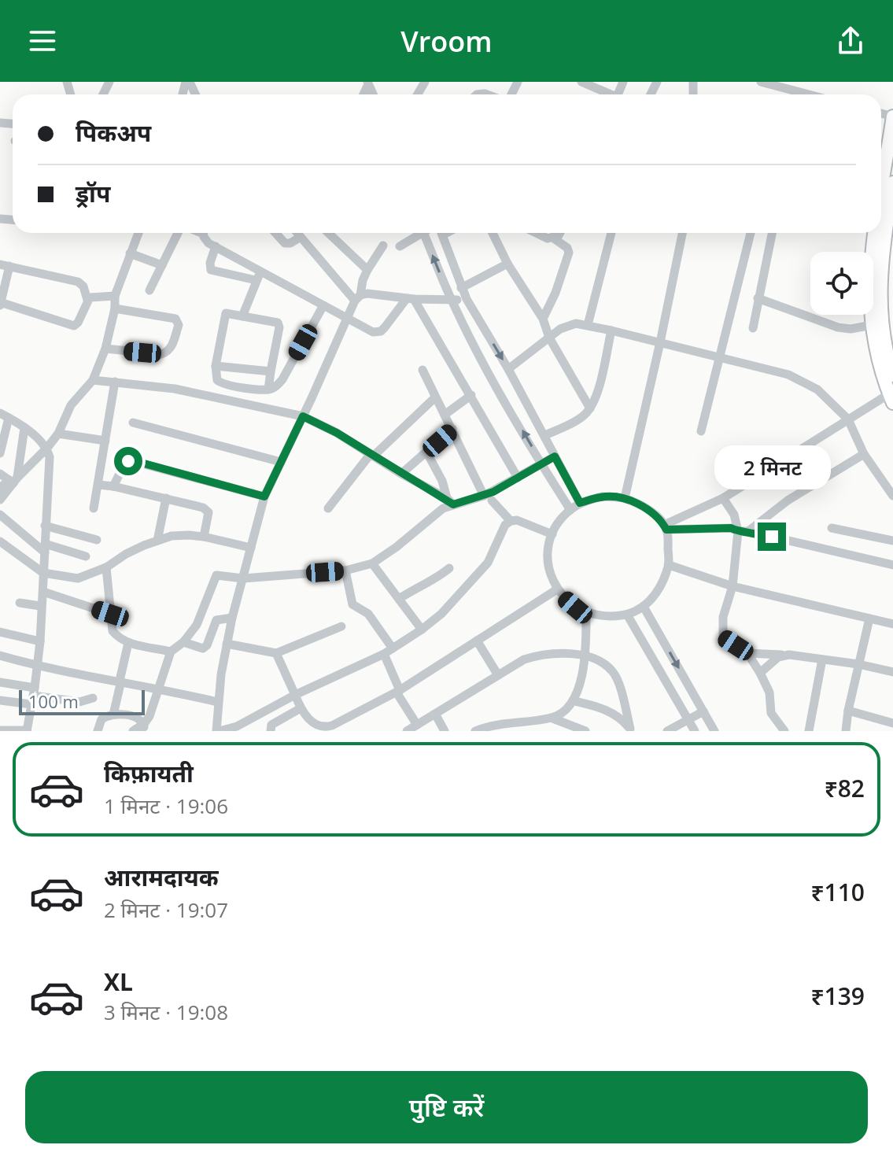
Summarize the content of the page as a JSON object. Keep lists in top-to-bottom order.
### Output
{
  "scale_bar": "100 m",
  "page": {
    "header": "Vroom",
    "banner": ["पिकअप", "ड्रॉप"],
    "bubble": "2 मिनट",
    "scale": "100 m",
    "list": [
      {
        "name": "किफ़ायती",
        "note": "1 मिनट · 19:06",
        "value": "₹82"
      },
      {
        "name": "आरामदायक",
        "note": "2 मिनट · 19:07",
        "value": "₹110"
      },
      {
        "name": "XL",
        "note": "3 मिनट · 19:08",
        "value": "₹139"
      }
    ],
    "buttons": "पुष्टि करें"
  }
}
